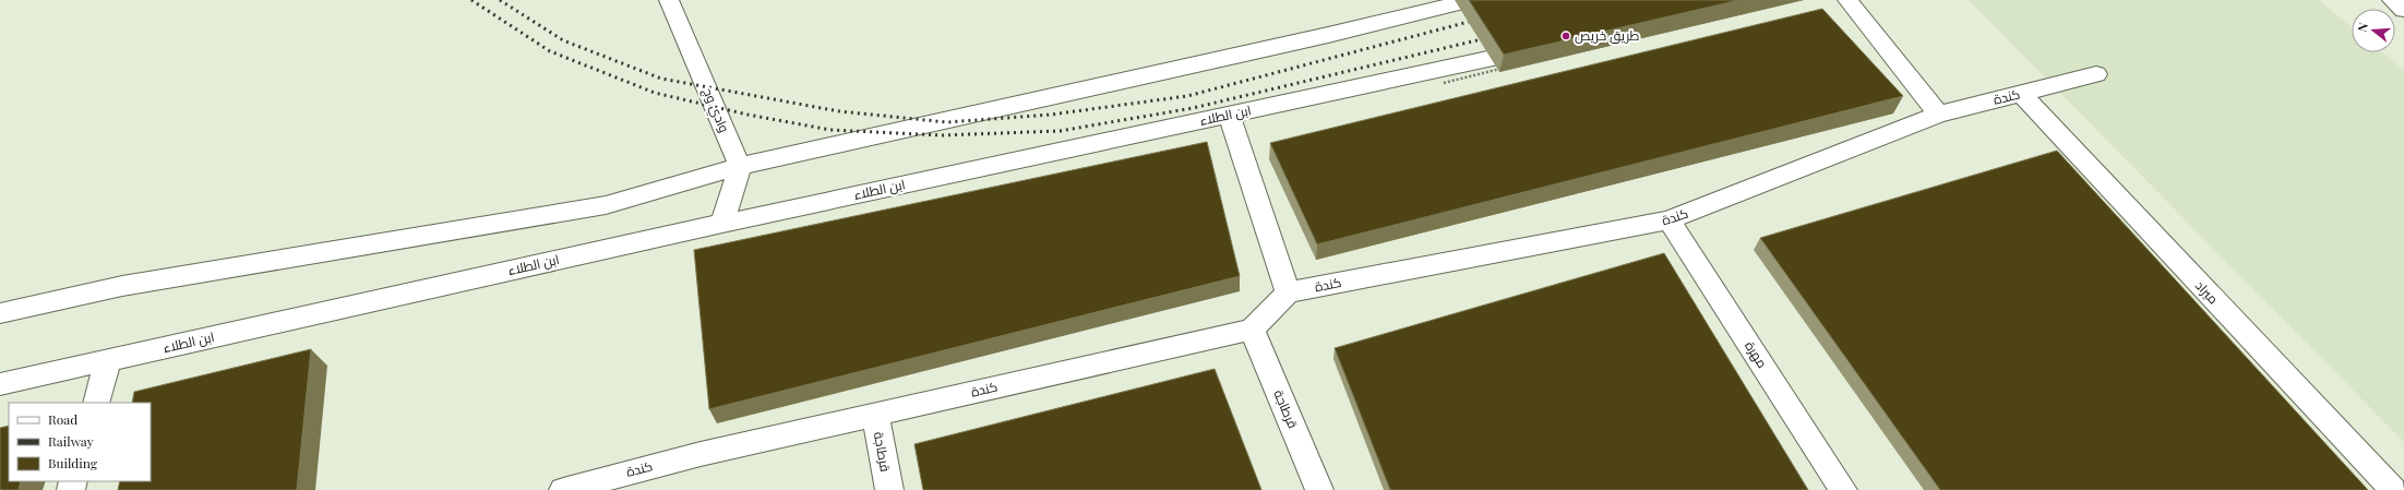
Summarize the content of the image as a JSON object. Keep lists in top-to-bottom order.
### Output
{
  "streets": {
    "street": [
      "كندة",
      "وادي وج",
      "ابن الطلاء",
      "ميراد",
      "مهرة",
      "قرطاجة"
    ]
  },
  "crossings": [
    ["كندة", "ميراد"],
    ["كندة", "مهرة"],
    ["كندة", "قرطاجة"]
  ],
  "places": ["طريق خريص"],
  "legend": ["Road", "Railway", "Building"],
  "north": "left"
}
